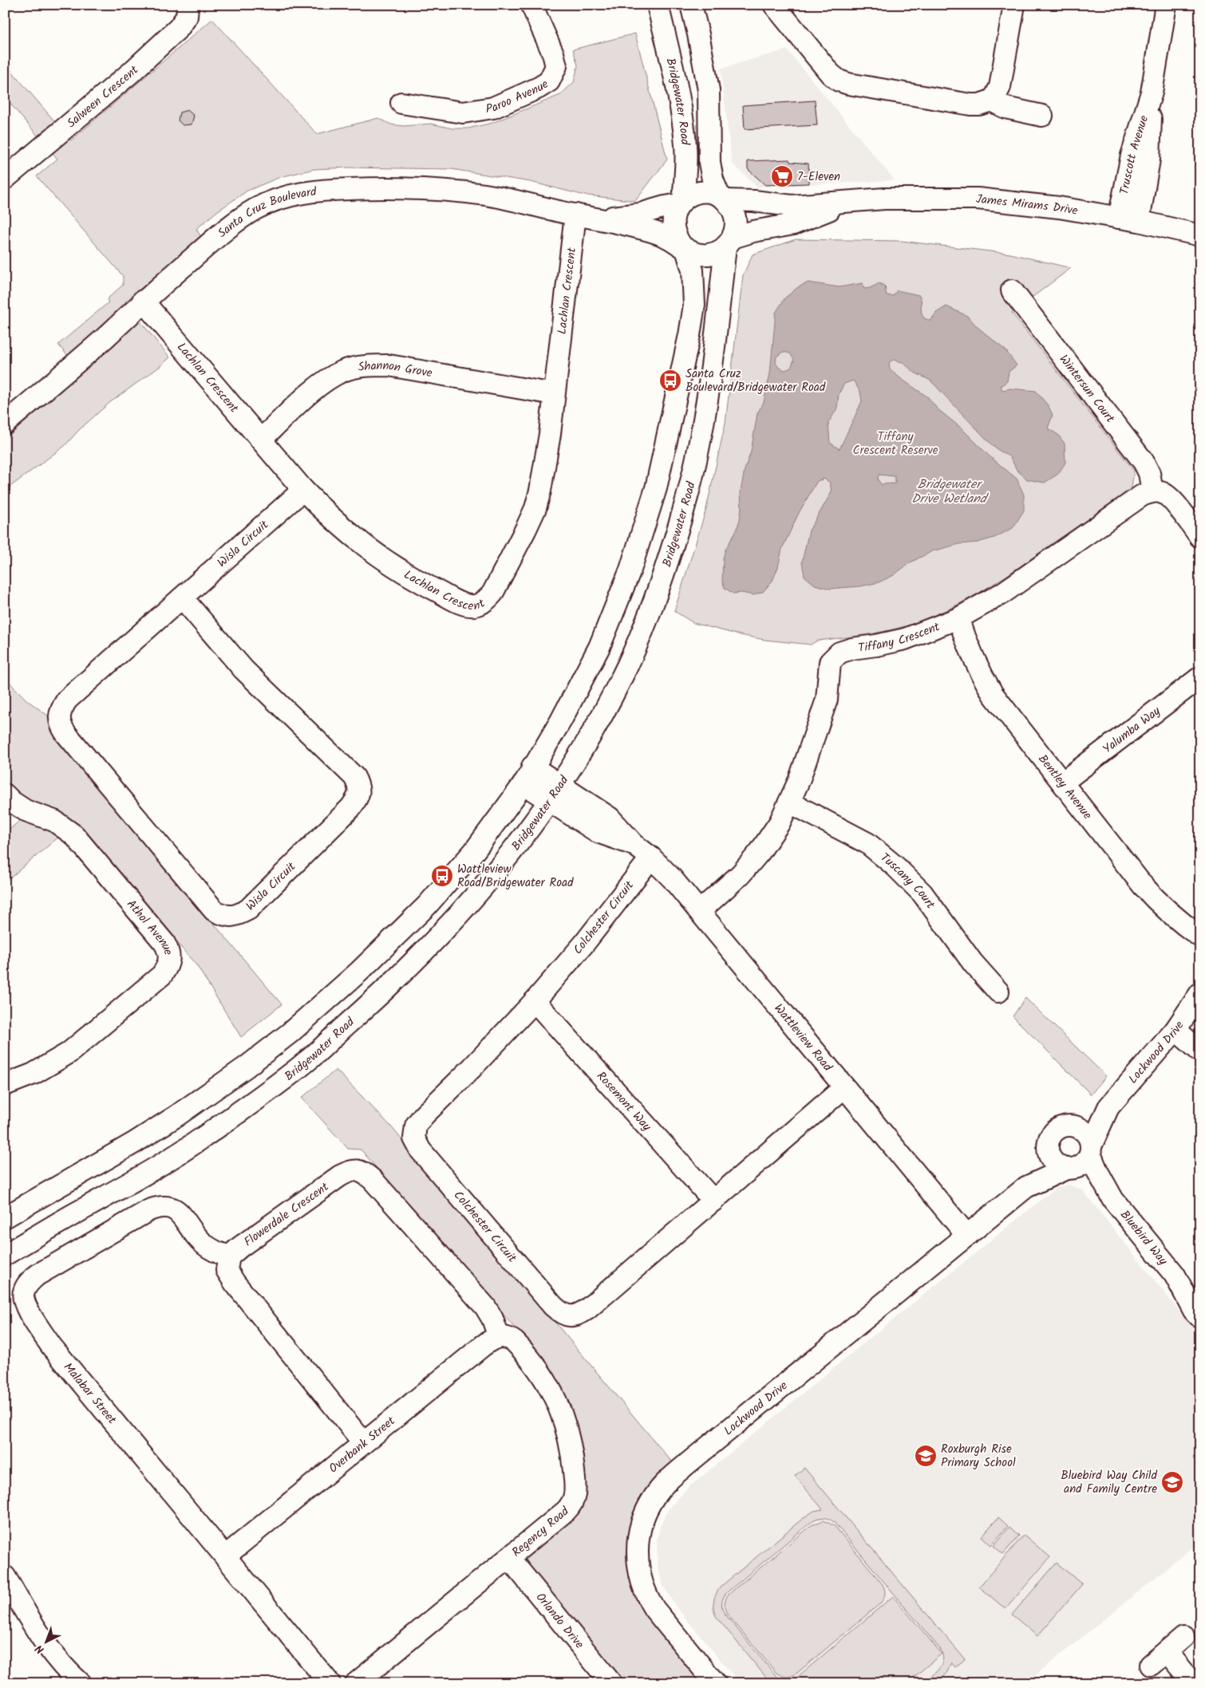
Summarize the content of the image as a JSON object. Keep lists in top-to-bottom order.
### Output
{
  "streets": {
    "street": [
      "Paroo Avenue",
      "Salween Crescent",
      "Bridgewater Road",
      "Truscott Avenue",
      "James Mirams Drive",
      "Santa Cruz Boulevard",
      "Lachlan Crescent",
      "Shannon Grove",
      "Wintersun Court",
      "Wisla Circuit",
      "Tiffany Crescent",
      "Yalumba Way",
      "Bentley Avenue",
      "Tuscany Court",
      "Colchester Circuit",
      "Athol Avenue",
      "Wattleview Road",
      "Lockwood Drive",
      "Rosemont Way",
      "Flowerdale Crescent",
      "Bluebird Way",
      "Malabar Street",
      "Overbank Street",
      "Regency Road",
      "Orlando Drive"
    ]
  },
  "crossings": [
    ["Bridgewater Road", "James Mirams Drive"],
    ["Bridgewater Road", "Santa Cruz Boulevard"],
    ["Bridgewater Road", "Wattleview Road"],
    ["Truscott Avenue", "James Mirams Drive"],
    ["James Mirams Drive", "Santa Cruz Boulevard"],
    ["Santa Cruz Boulevard", "Lachlan Crescent"],
    ["Lachlan Crescent", "Shannon Grove"],
    ["Lachlan Crescent", "Wisla Circuit"],
    ["Wintersun Court", "Tiffany Crescent"],
    ["Tiffany Crescent", "Bentley Avenue"],
    ["Tiffany Crescent", "Tuscany Court"],
    ["Tiffany Crescent", "Wattleview Road"],
    ["Yalumba Way", "Bentley Avenue"],
    ["Colchester Circuit", "Wattleview Road"],
    ["Colchester Circuit", "Rosemont Way"],
    ["Wattleview Road", "Lockwood Drive"],
    ["Lockwood Drive", "Bluebird Way"],
    ["Flowerdale Crescent", "Malabar Street"],
    ["Flowerdale Crescent", "Overbank Street"],
    ["Flowerdale Crescent", "Regency Road"],
    ["Malabar Street", "Overbank Street"],
    ["Overbank Street", "Regency Road"],
    ["Regency Road", "Orlando Drive"]
  ],
  "water": ["Bridgewater Drive Wetland"],
  "parks": ["Tiffany Crescent Reserve"],
  "places": {
    "supermarket": ["7-Eleven"],
    "bus stop": ["Santa Cruz Boulevard/Bridgewater Road", "Wattleview Road/Bridgewater Road"],
    "school or university": ["Roxburgh Rise Primary School", "Bluebird Way Child and Family Centre"]
  },
  "north": "bottom left"
}
